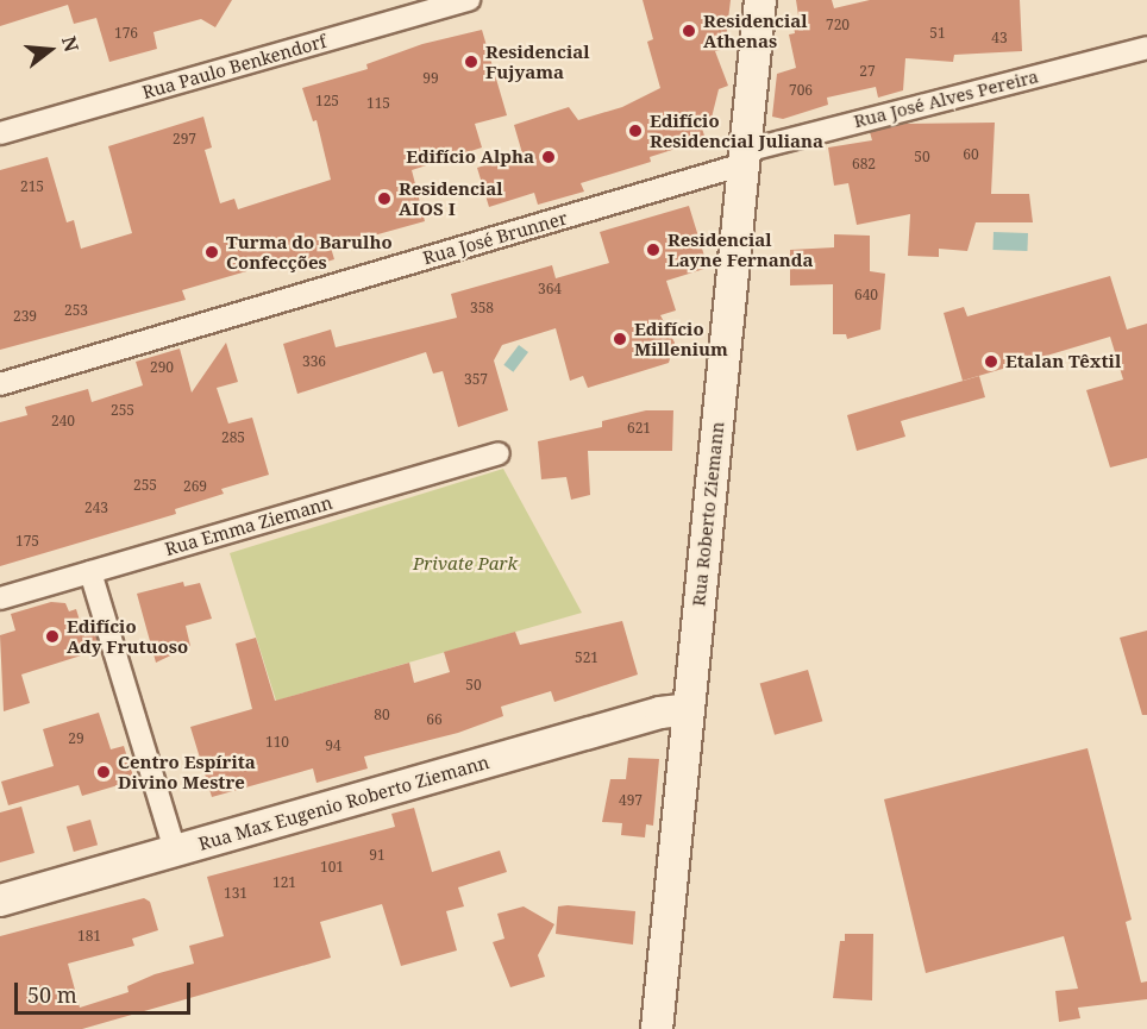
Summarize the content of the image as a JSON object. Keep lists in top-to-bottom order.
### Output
{
  "streets": {
    "main road": ["Rua Roberto Ziemann", "Rua Max Eugenio Roberto Ziemann"],
    "street": [
      "Rua Paulo Benkendorf",
      "Rua José Alves Pereira",
      "Rua José Brunner",
      "Rua Emma Ziemann"
    ]
  },
  "crossings": [
    ["Rua José Alves Pereira", "Rua José Brunner"],
    ["Rua José Alves Pereira", "Rua Roberto Ziemann"],
    ["Rua José Brunner", "Rua Roberto Ziemann"],
    ["Rua Roberto Ziemann", "Rua Max Eugenio Roberto Ziemann"]
  ],
  "parks": ["Private Park"],
  "places": [
    "Residencial Athenas",
    "Residencial Fujyama",
    "Edifício Residencial Juliana",
    "Edifício Alpha",
    "Residencial AIOS I",
    "Residencial Layne Fernanda",
    "Turma do Barulho Confecções",
    "Edifício Millenium",
    "Etalan Têxtil",
    "Edifício Ady Frutuoso",
    "Centro Espírita Divino Mestre"
  ],
  "house_numbers": [
    "720",
    "176",
    "51",
    "43",
    "27",
    "99",
    "706",
    "125",
    "115",
    "297",
    "60",
    "50",
    "682",
    "215",
    "364",
    "640",
    "358",
    "253",
    "239",
    "336",
    "290",
    "357",
    "255",
    "240",
    "621",
    "285",
    "255",
    "269",
    "243",
    "175",
    "521",
    "50",
    "80",
    "66",
    "29",
    "110",
    "94",
    "497",
    "91",
    "101",
    "121",
    "131",
    "181"
  ],
  "scale_bar": "50 m",
  "north": "right"
}
